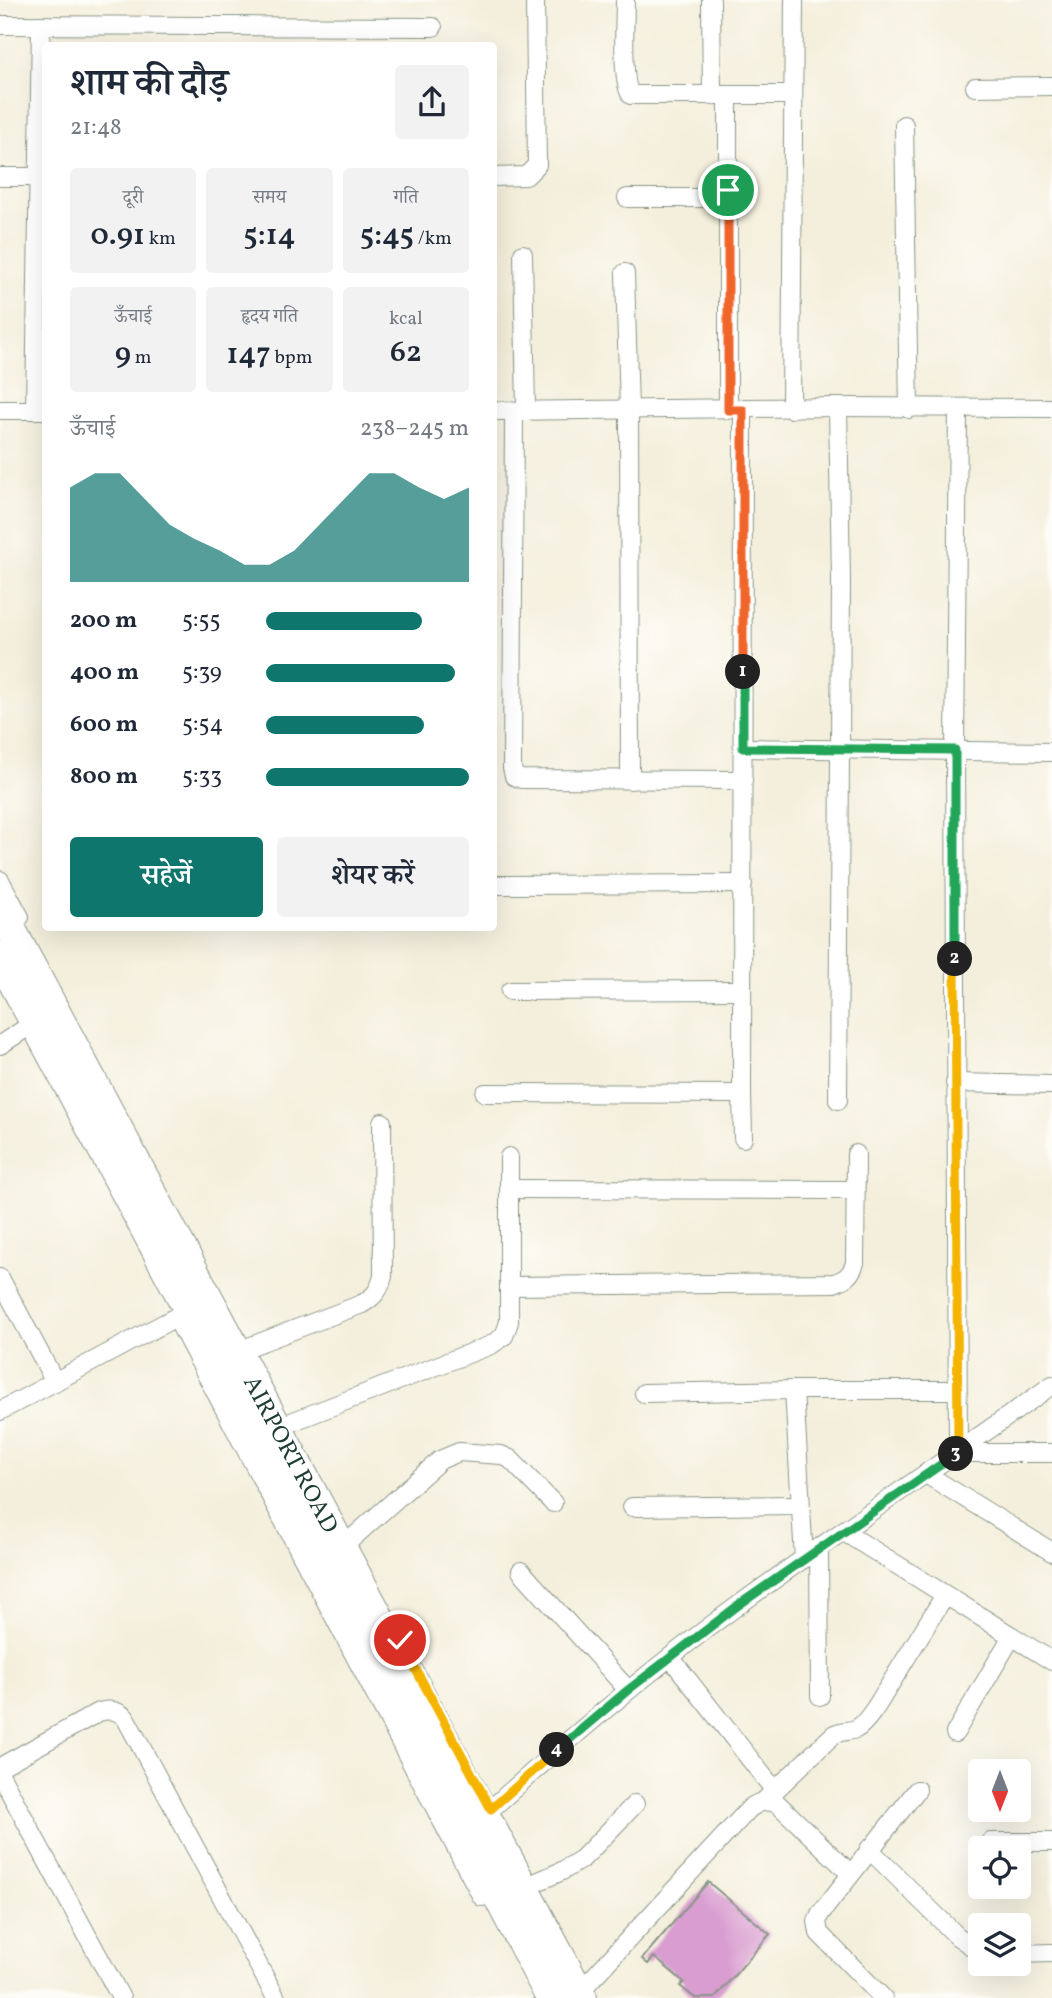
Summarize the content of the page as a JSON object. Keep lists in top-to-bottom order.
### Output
{
  "streets": {
    "highway": ["AIRPORT ROAD"]
  },
  "north": "bottom",
  "page": {
    "heading": ["शाम की दौड़", "21:48"],
    "stats": [
      ["दूरी", "0.91 km"],
      ["समय", "5:14"],
      ["गति", "5:45 /km"],
      ["ऊँचाई", "9 m"],
      ["हृदय गति", "147 bpm"],
      ["kcal", "62"]
    ],
    "chart": ["ऊँचाई", "238–245 m"],
    "list": [
      {
        "name": "200 m",
        "note": "5:55"
      },
      {
        "name": "400 m",
        "note": "5:39"
      },
      {
        "name": "600 m",
        "note": "5:54"
      },
      {
        "name": "800 m",
        "note": "5:33"
      }
    ],
    "pins": [
      "1",
      "2",
      "3",
      "4"
    ],
    "buttons": ["सहेजें", "शेयर करें"]
  }
}
